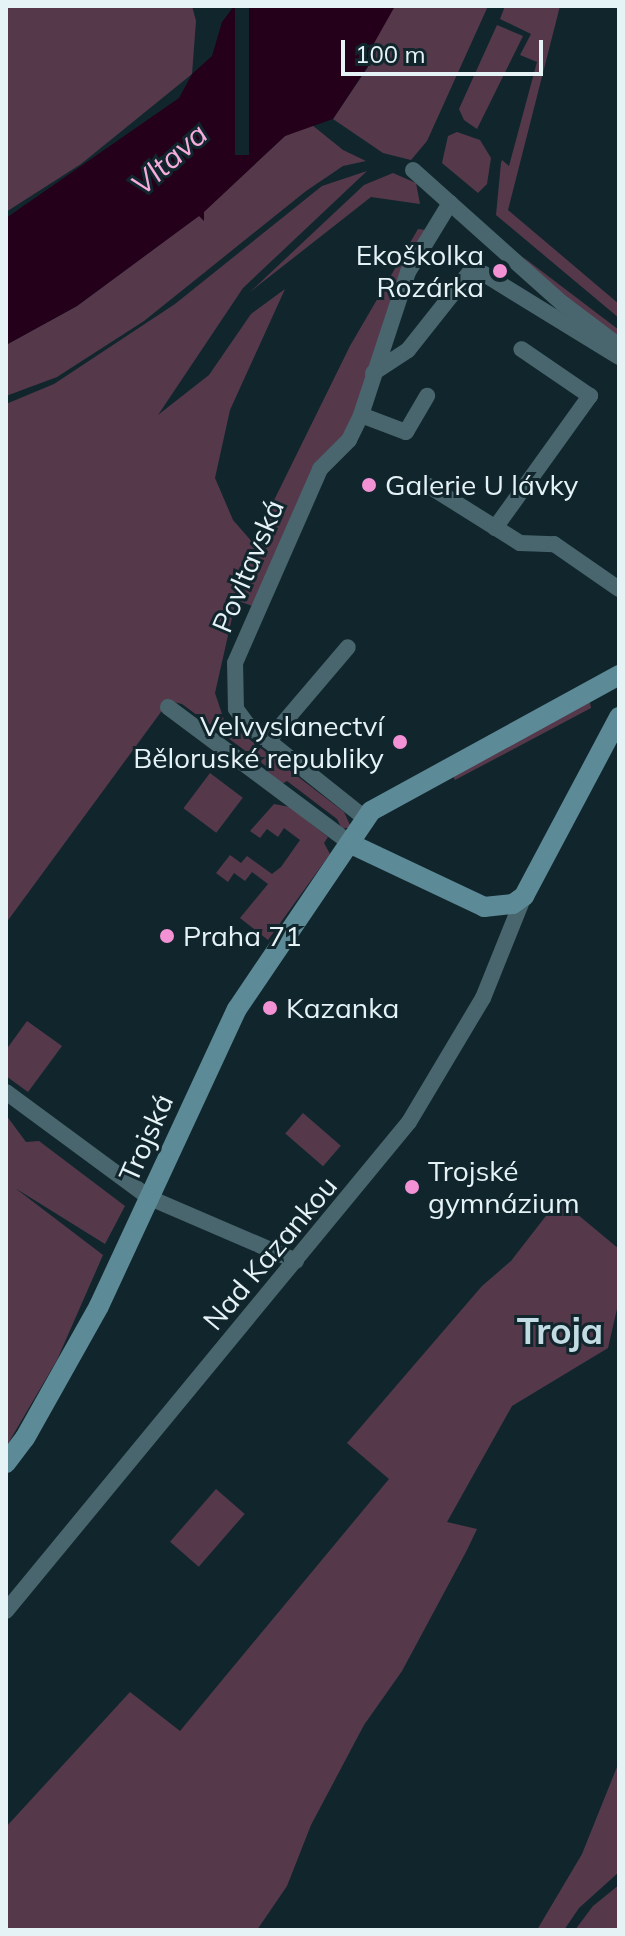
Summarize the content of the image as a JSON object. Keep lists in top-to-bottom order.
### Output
{
  "streets": {
    "street": ["Povltavská", "Trojská", "Nad Kazankou"]
  },
  "crossings": [
    ["Povltavská", "Trojská"]
  ],
  "districts": ["Troja"],
  "water": ["Vltava"],
  "places": [
    "Ekoškolka Rozárka",
    "Galerie U lávky",
    "Velvyslanectví Běloruské republiky",
    "Praha 71",
    "Kazanka",
    "Trojské gymnázium"
  ],
  "scale_bar": "100 m"
}
